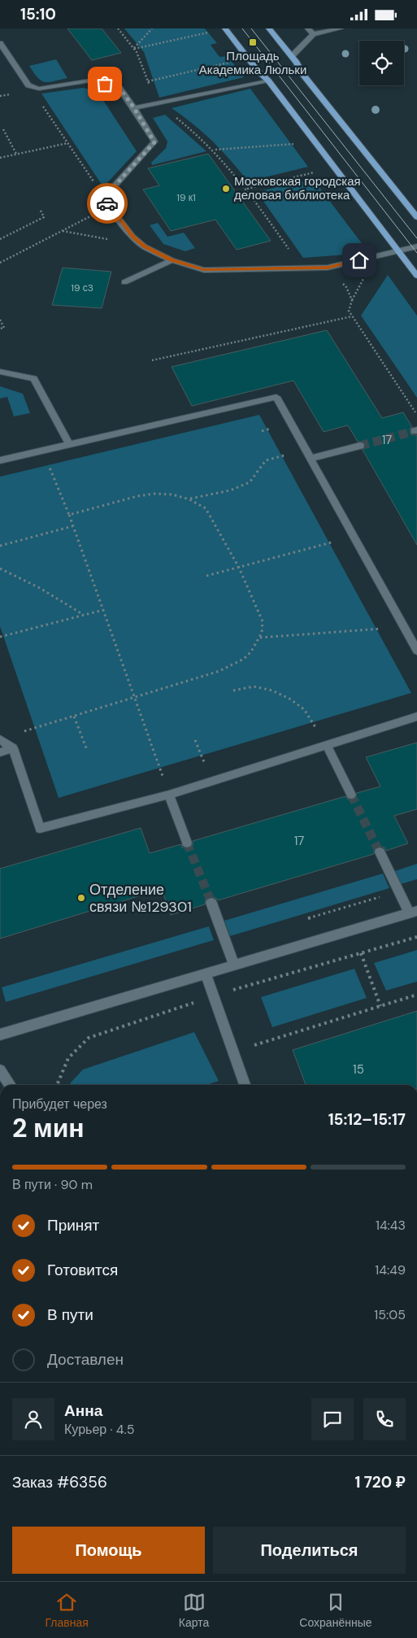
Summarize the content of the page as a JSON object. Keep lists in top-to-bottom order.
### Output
{
  "places": {
    "transit": ["Площадь Академика Люльки"],
    "other": ["Московская городская деловая библиотека", "Отделение связи №129301"]
  },
  "house_numbers": [
    "19 к1",
    "19 с3",
    "17",
    "17",
    "15"
  ],
  "page": {
    "status": "15:10",
    "heading": ["2 мин", "Прибудет через", "15:12–15:17"],
    "panel": [
      "Анна",
      "Курьер · 4.5",
      "Заказ #6356",
      "1 720 ₽"
    ],
    "bar": "В пути · 90 m",
    "list": [
      ["Принят", "14:43"],
      ["Готовится", "14:49"],
      ["В пути", "15:05"],
      "Доставлен"
    ],
    "buttons": ["Помощь", "Поделиться"],
    "tabs": ["Главная", "Карта", "Сохранённые"]
  }
}
